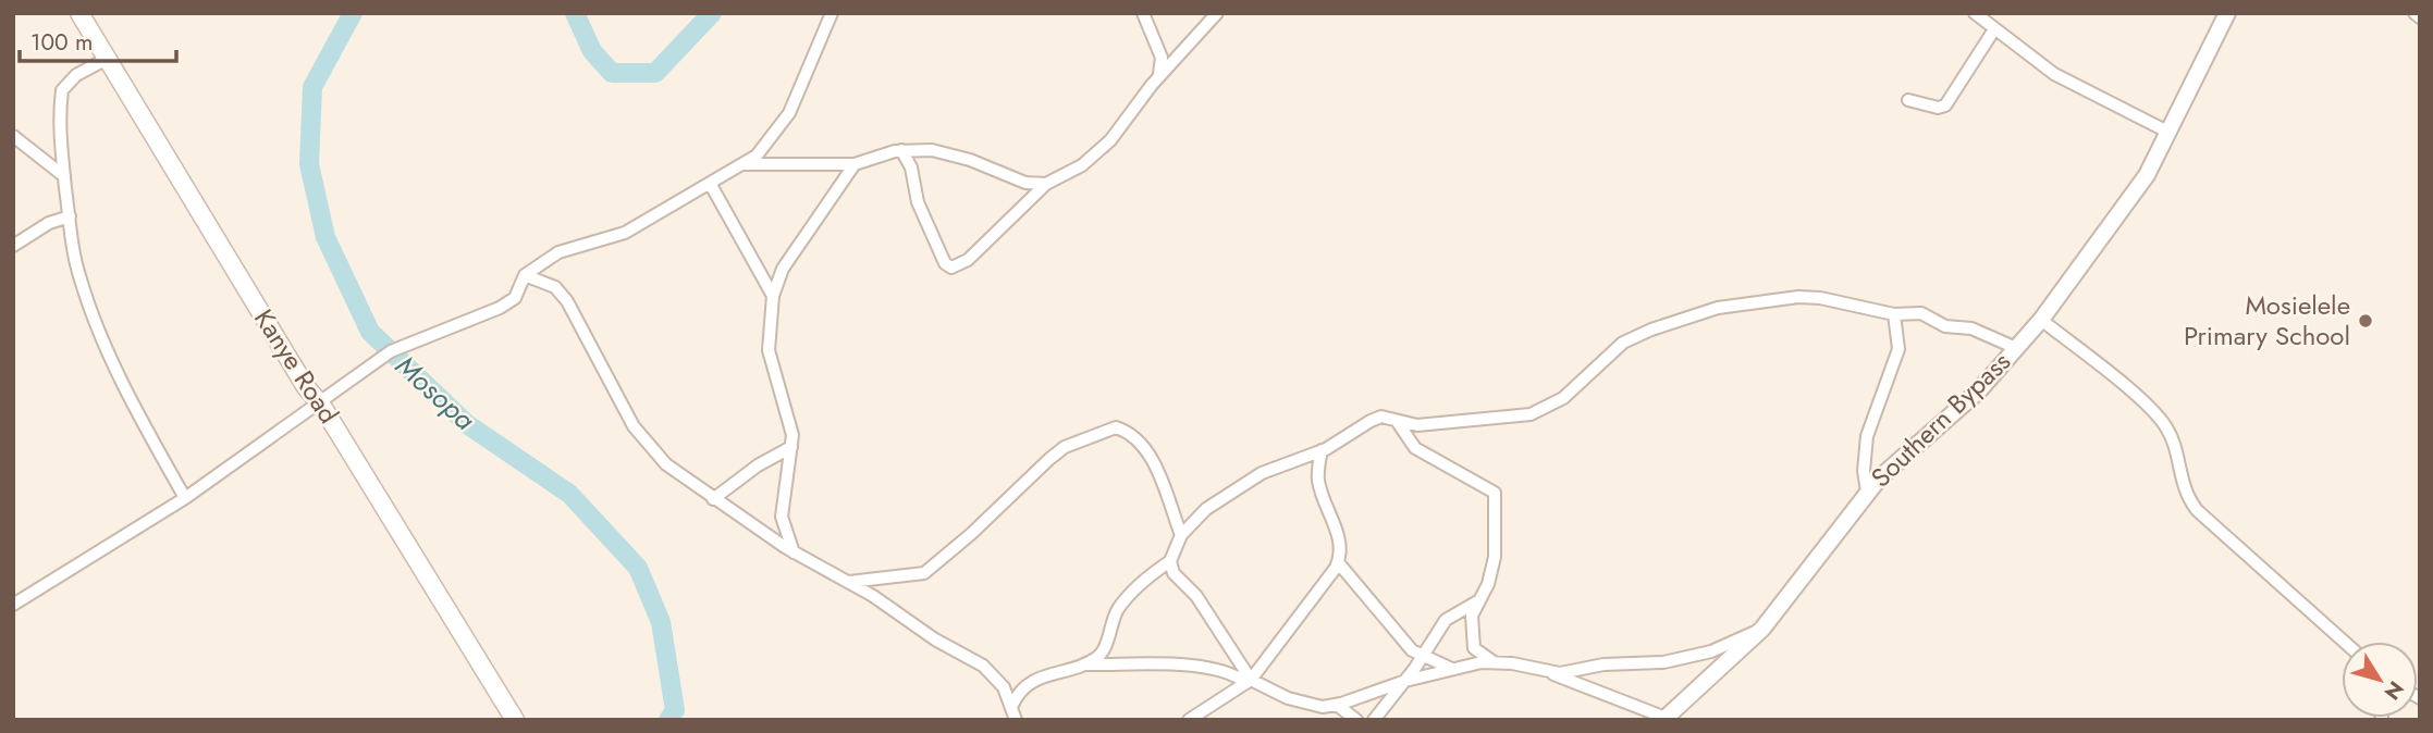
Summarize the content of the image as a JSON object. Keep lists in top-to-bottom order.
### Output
{
  "streets": {
    "main road": ["Kanye Road"],
    "street": ["Southern Bypass"]
  },
  "water": ["Mosopa"],
  "places": ["Mosielele Primary School"],
  "scale_bar": "100 m",
  "north": "bottom right"
}
